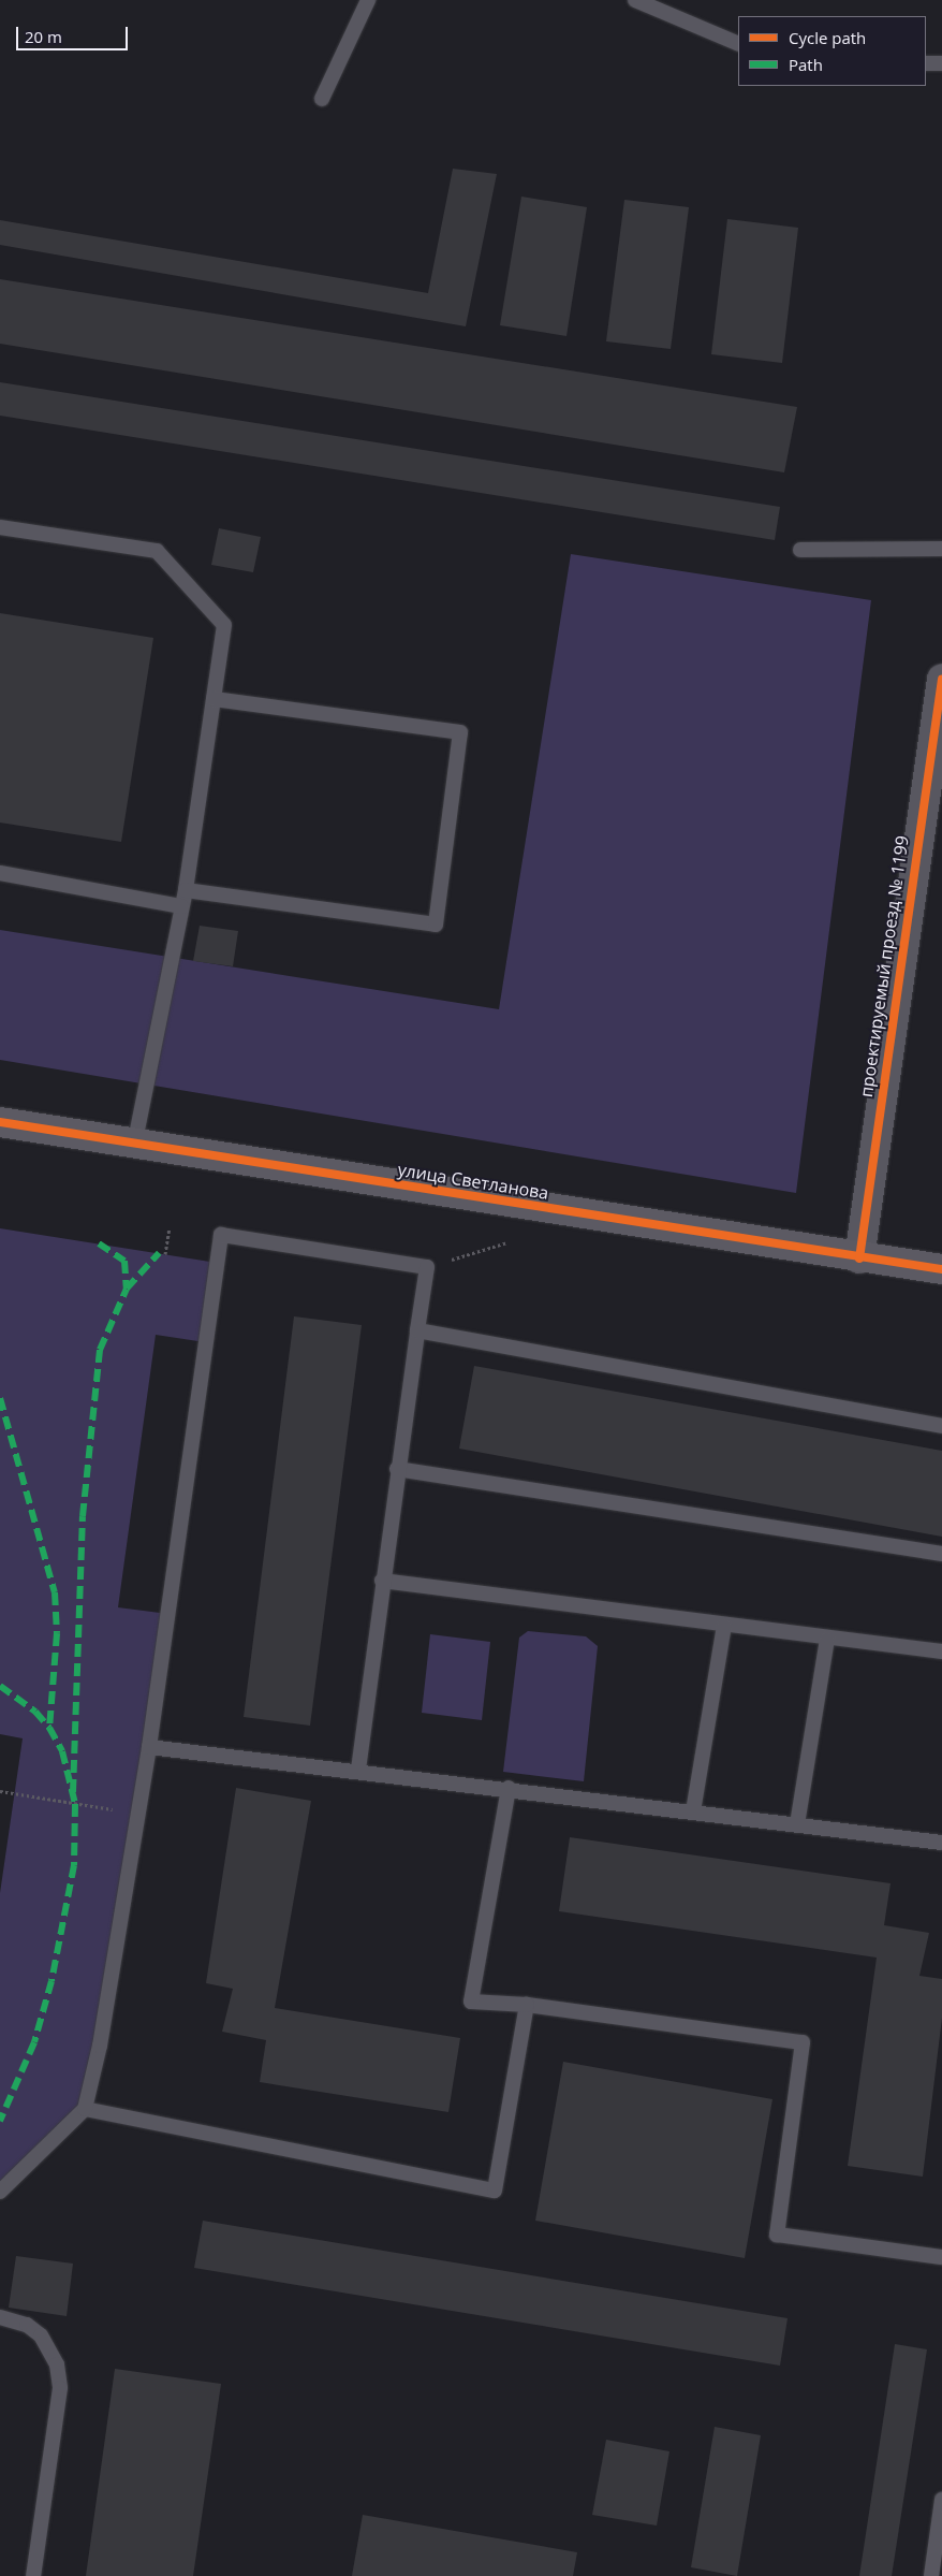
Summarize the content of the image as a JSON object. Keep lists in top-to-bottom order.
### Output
{
  "streets": {
    "street": ["проектируемый проезд № 1199", "улица Светланова"]
  },
  "crossings": [
    ["проектируемый проезд № 1199", "улица Светланова"]
  ],
  "legend": ["Cycle path", "Path"],
  "scale_bar": "20 m"
}
